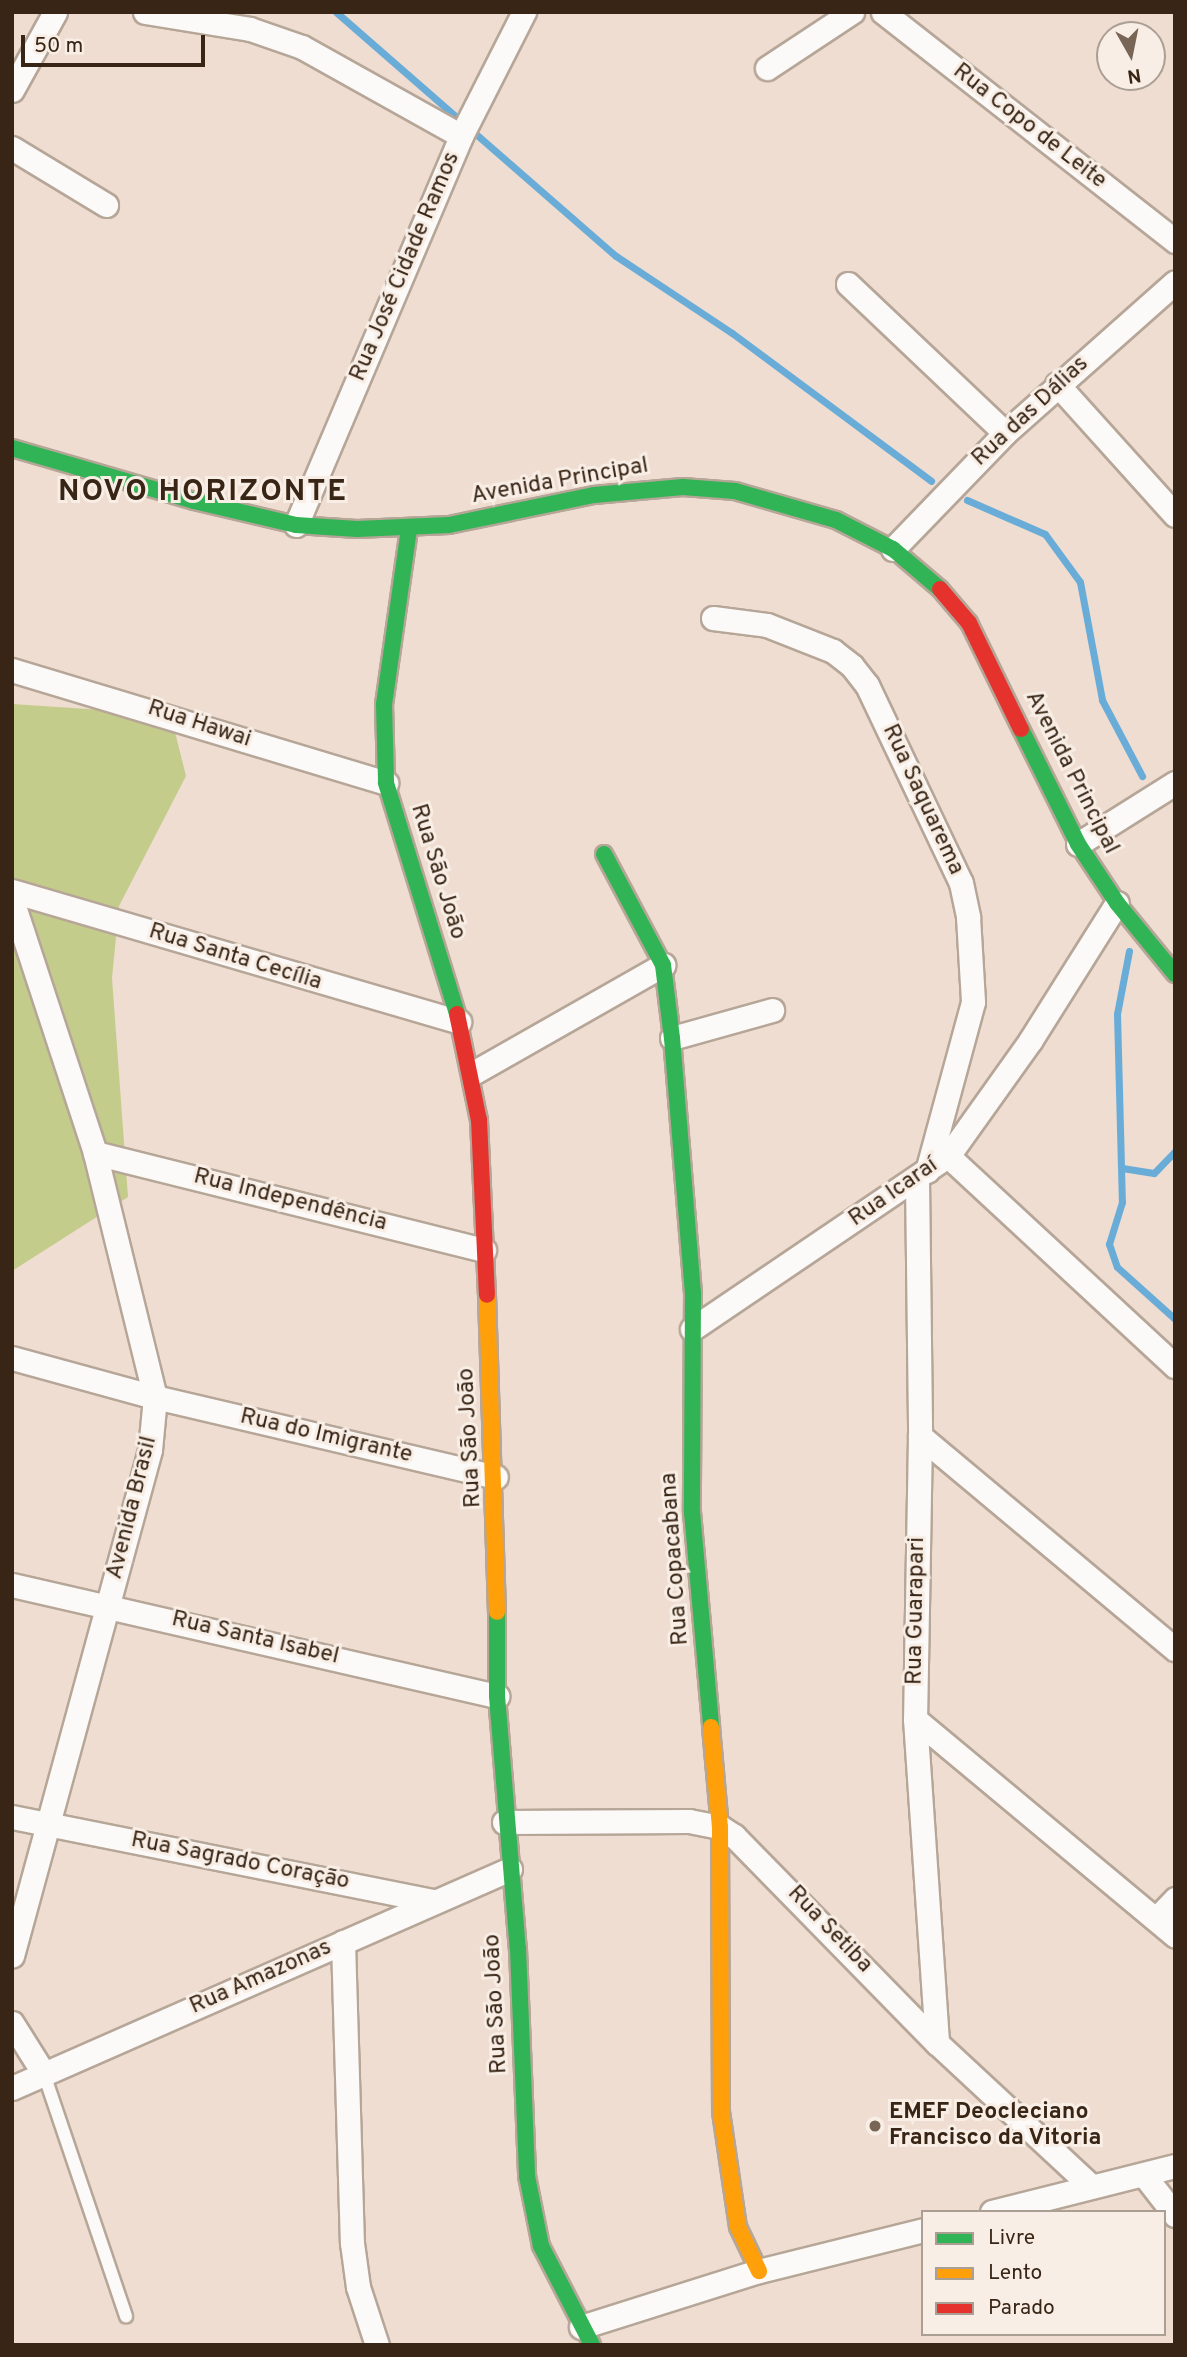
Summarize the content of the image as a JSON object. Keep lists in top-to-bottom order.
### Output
{
  "streets": {
    "street": [
      "Rua Copo de Leite",
      "Rua José Cidade Ramos",
      "Rua das Dálias",
      "Avenida Principal",
      "Rua Hawai",
      "Rua Saquarema",
      "Rua São João",
      "Rua Santa Cecília",
      "Rua Icaraí",
      "Rua Independência",
      "Rua do Imigrante",
      "Avenida Brasil",
      "Rua Copacabana",
      "Rua Guarapari",
      "Rua Santa Isabel",
      "Rua Sagrado Coração",
      "Rua Setiba",
      "Rua Amazonas"
    ]
  },
  "crossings": [
    ["Rua José Cidade Ramos", "Avenida Principal"],
    ["Rua das Dálias", "Avenida Principal"],
    ["Avenida Principal", "Rua São João"],
    ["Avenida Principal", "Rua Icaraí"],
    ["Rua Hawai", "Rua São João"],
    ["Rua Saquarema", "Rua Icaraí"],
    ["Rua Saquarema", "Rua Guarapari"],
    ["Rua São João", "Rua Santa Cecília"],
    ["Rua São João", "Rua Independência"],
    ["Rua São João", "Rua do Imigrante"],
    ["Rua São João", "Rua Santa Isabel"],
    ["Rua São João", "Rua Setiba"],
    ["Rua São João", "Rua Amazonas"],
    ["Rua Icaraí", "Rua Copacabana"],
    ["Rua Icaraí", "Rua Guarapari"],
    ["Rua Independência", "Avenida Brasil"],
    ["Rua do Imigrante", "Avenida Brasil"],
    ["Avenida Brasil", "Rua Santa Isabel"],
    ["Avenida Brasil", "Rua Sagrado Coração"],
    ["Rua Copacabana", "Rua Setiba"],
    ["Rua Guarapari", "Rua Setiba"],
    ["Rua Sagrado Coração", "Rua Amazonas"]
  ],
  "districts": ["NOVO HORIZONTE"],
  "places": ["EMEF Deocleciano Francisco da Vitoria"],
  "legend": ["Livre", "Lento", "Parado"],
  "scale_bar": "50 m",
  "north": "bottom"
}
